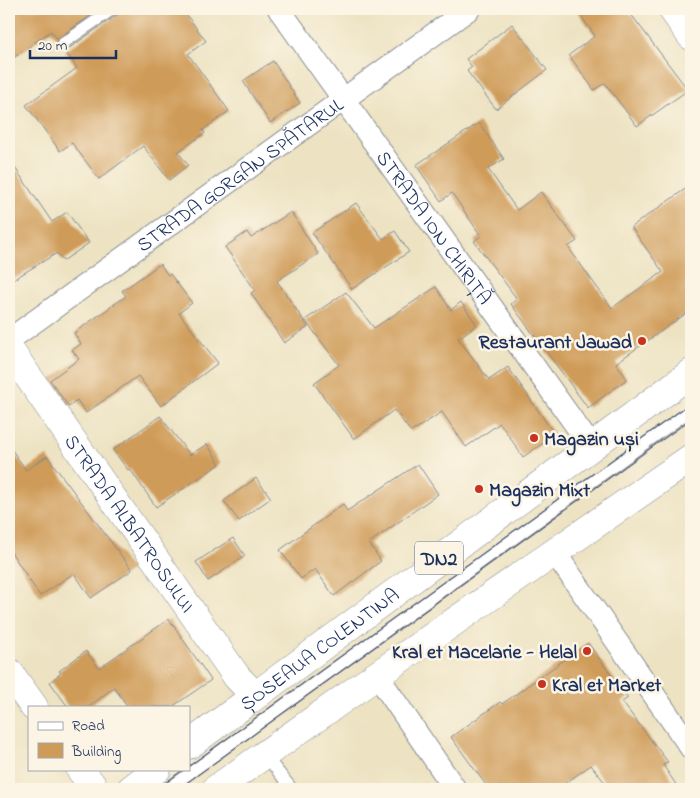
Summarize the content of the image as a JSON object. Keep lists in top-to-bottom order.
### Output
{
  "streets": {
    "main road": ["STRADA ALBATROSULUI", "DN2", "ȘOSEAUA COLENTINA"],
    "street": ["STRADA GORGAN SPĂTARUL", "STRADA ION CHIRIȚĂ"]
  },
  "crossings": [
    ["STRADA GORGAN SPĂTARUL", "STRADA ION CHIRIȚĂ"],
    ["STRADA ION CHIRIȚĂ", "ȘOSEAUA COLENTINA"],
    ["STRADA ALBATROSULUI", "ȘOSEAUA COLENTINA"]
  ],
  "places": [
    "Restaurant Jawad",
    "Magazin uși",
    "Magazin Mixt",
    "Kral et Macelarie - Helal",
    "Kral et Market"
  ],
  "legend": ["Road", "Building"],
  "scale_bar": "20 m"
}
